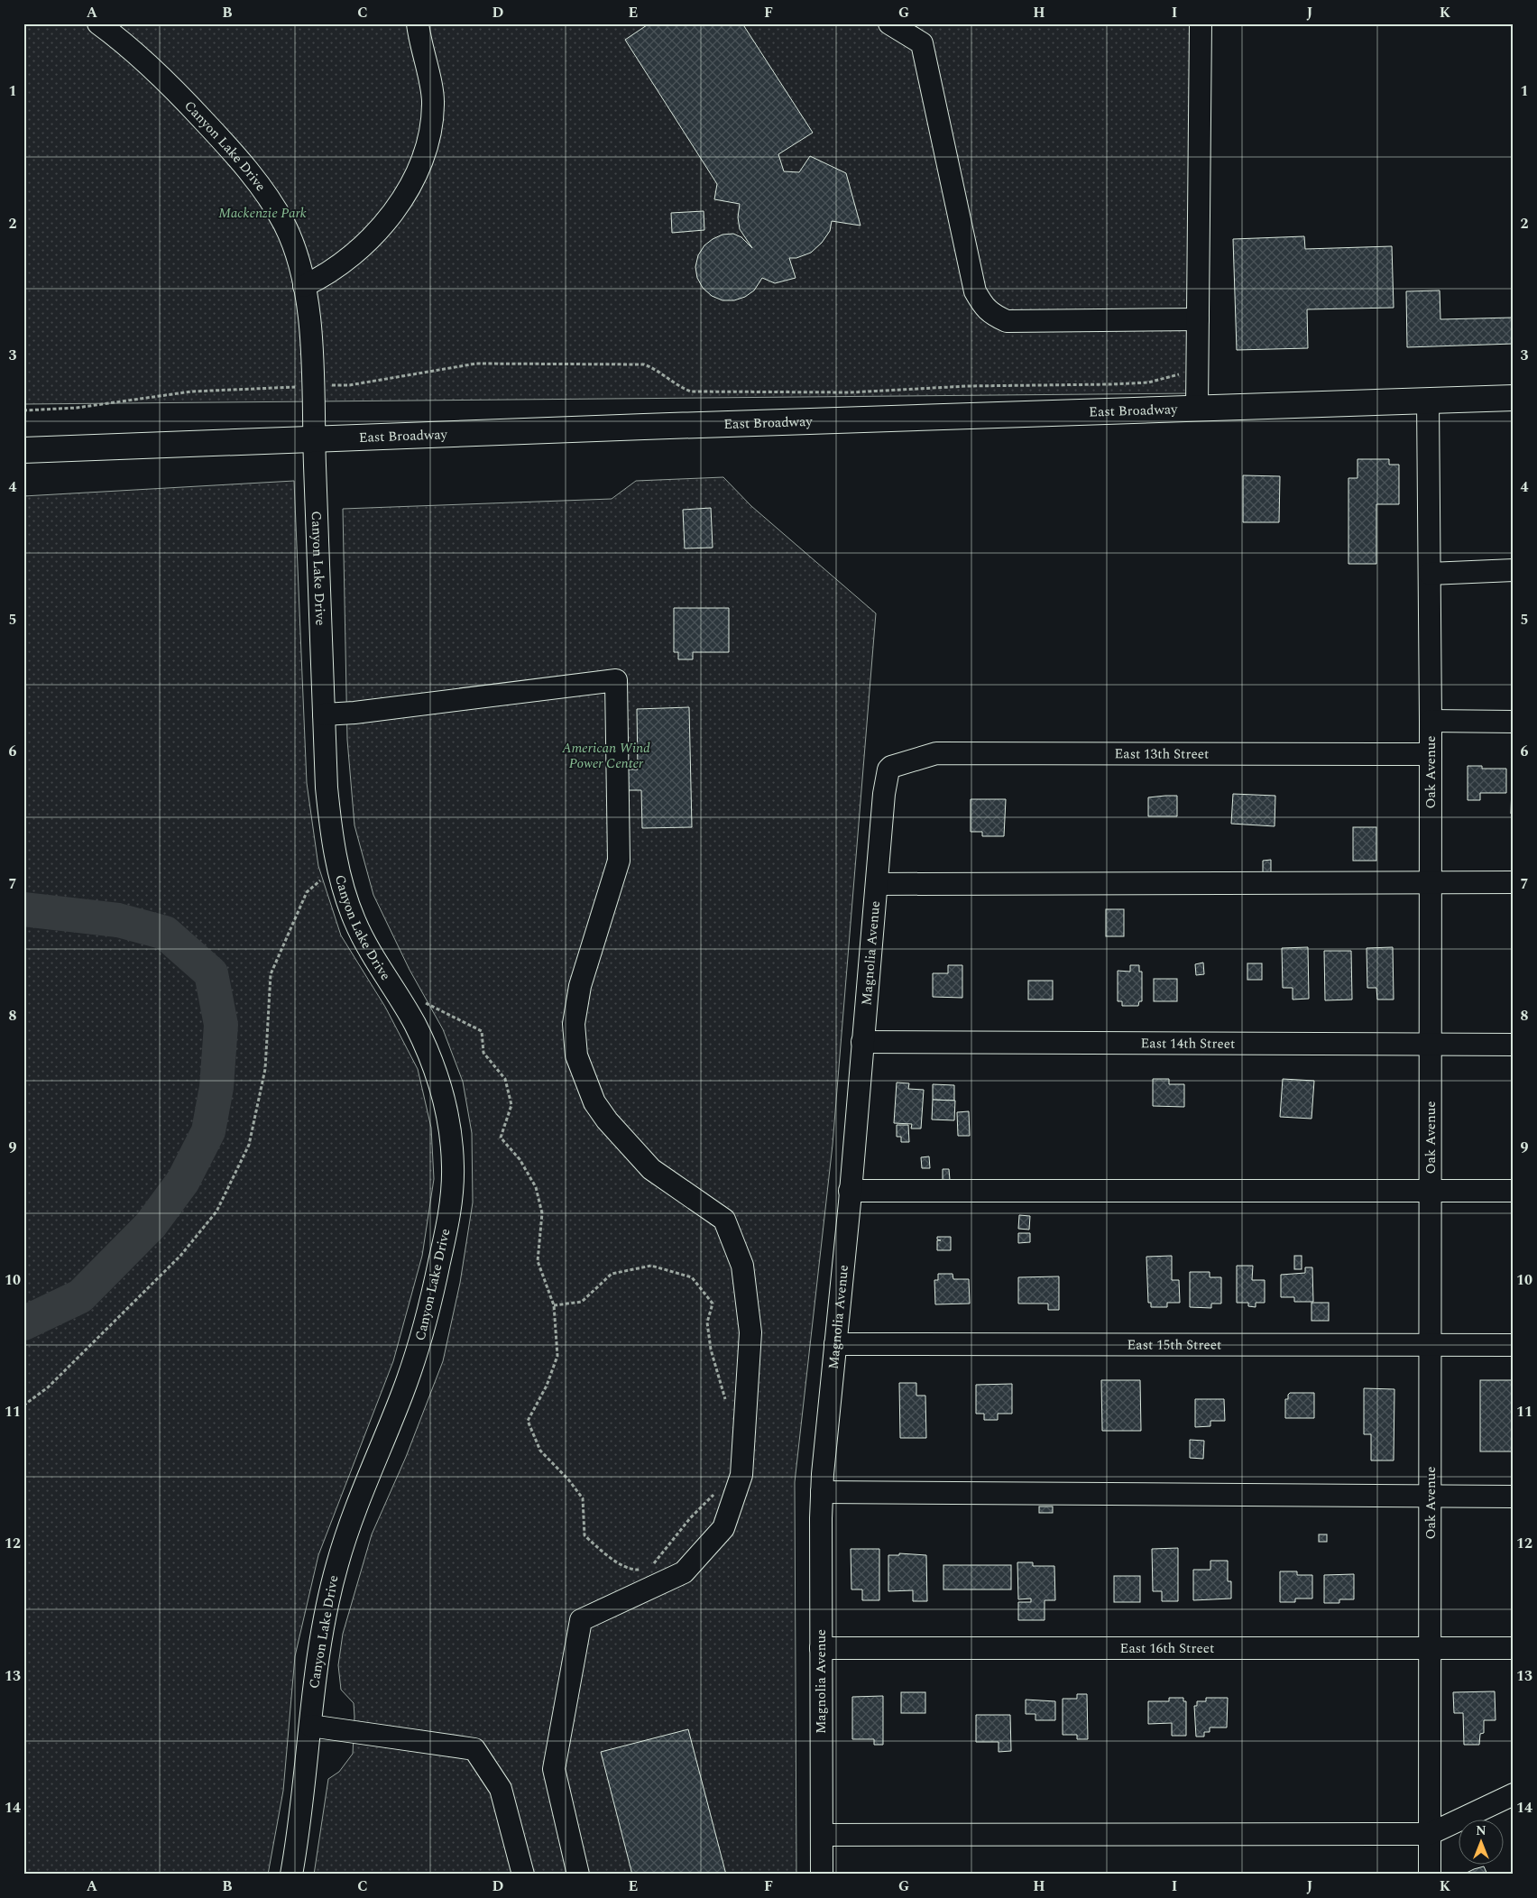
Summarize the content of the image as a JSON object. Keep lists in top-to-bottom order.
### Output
{
  "streets": {
    "main road": ["East Broadway"],
    "street": [
      "Canyon Lake Drive",
      "East 13th Street",
      "Oak Avenue",
      "Magnolia Avenue",
      "East 14th Street",
      "East 15th Street",
      "East 16th Street"
    ]
  },
  "crossings": [
    ["Canyon Lake Drive", "East Broadway"],
    ["East Broadway", "Oak Avenue"],
    ["East 13th Street", "Oak Avenue"],
    ["East 13th Street", "Magnolia Avenue"],
    ["Oak Avenue", "East 14th Street"],
    ["Oak Avenue", "East 15th Street"],
    ["Oak Avenue", "East 16th Street"],
    ["Magnolia Avenue", "East 14th Street"],
    ["Magnolia Avenue", "East 15th Street"],
    ["Magnolia Avenue", "East 16th Street"]
  ],
  "parks": ["Mackenzie Park", "American Wind Power Center"],
  "north": "top",
  "grid": {
    "columns": [
      "A",
      "B",
      "C",
      "D",
      "E",
      "F",
      "G",
      "H",
      "I",
      "J",
      "K"
    ],
    "rows": [
      "1",
      "2",
      "3",
      "4",
      "5",
      "6",
      "7",
      "8",
      "9",
      "10",
      "11",
      "12",
      "13",
      "14"
    ]
  }
}
